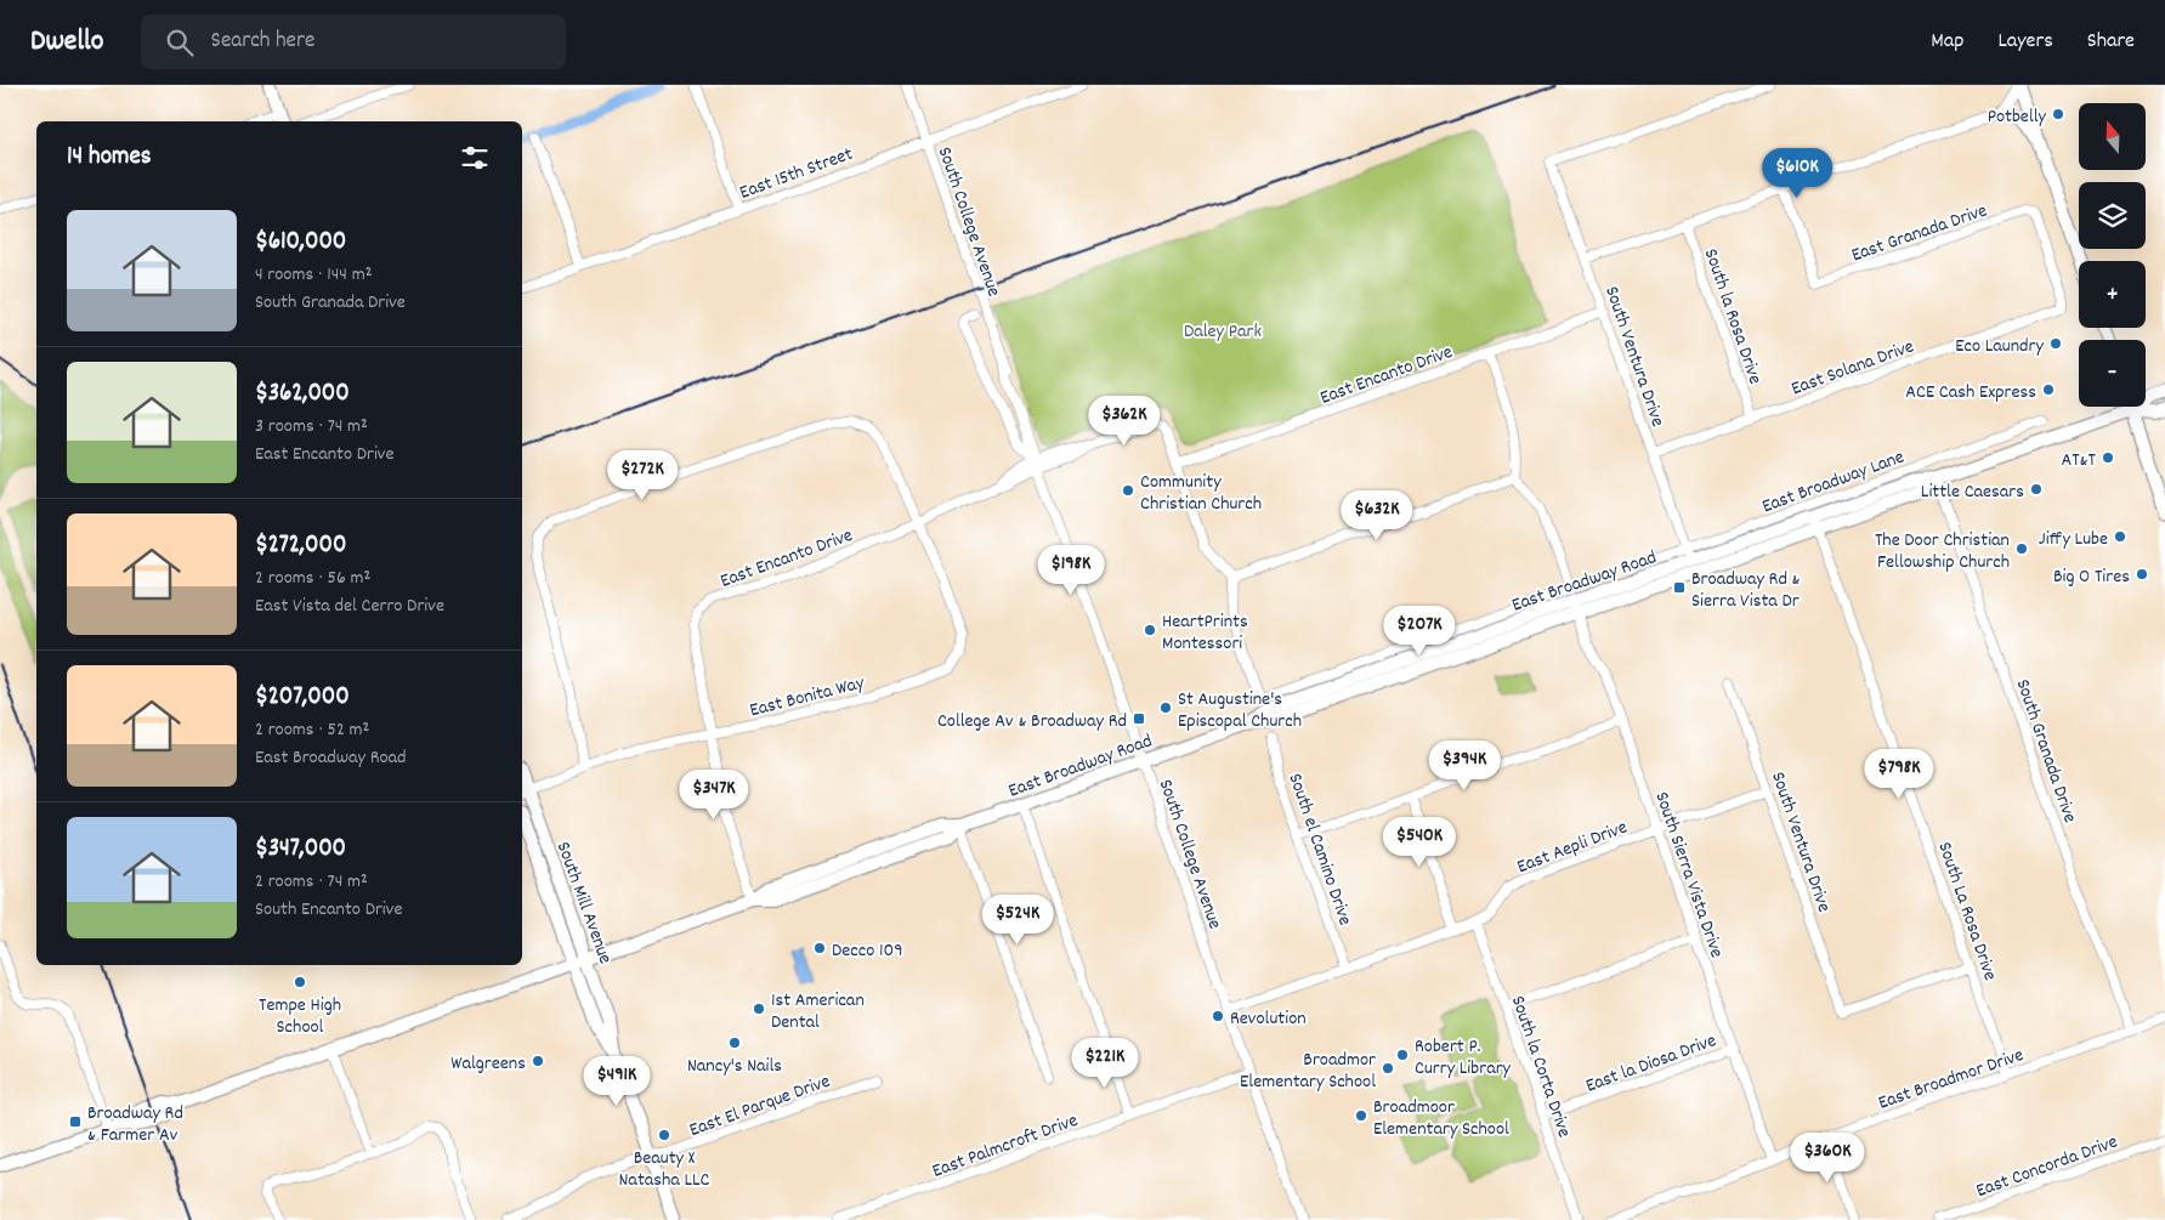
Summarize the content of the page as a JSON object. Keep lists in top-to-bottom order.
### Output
{
  "streets": {
    "main road": ["East Broadway Road", "South Mill Avenue"],
    "street": [
      "East 15th Street",
      "South College Avenue",
      "East Granada Drive",
      "South la Rosa Drive",
      "South Ventura Drive",
      "East Solana Drive",
      "East Encanto Drive",
      "East Broadway Lane",
      "East Bonita Way",
      "South Granada Drive",
      "East Aepli Drive",
      "South el Camino Drive",
      "South Sierra Vista Drive",
      "South La Rosa Drive",
      "East la Diosa Drive",
      "South la Corta Drive",
      "East Broadmor Drive",
      "East El Parque Drive",
      "East Palmcroft Drive",
      "East Concorda Drive"
    ]
  },
  "crossings": [
    ["East 15th Street", "South College Avenue"],
    ["South College Avenue", "East Encanto Drive"],
    ["South College Avenue", "East Broadway Road"],
    ["South College Avenue", "East Aepli Drive"],
    ["South College Avenue", "East Palmcroft Drive"],
    ["East Granada Drive", "East Solana Drive"],
    ["South la Rosa Drive", "East Solana Drive"],
    ["South Ventura Drive", "East Solana Drive"],
    ["South Ventura Drive", "East Encanto Drive"],
    ["South Ventura Drive", "East Broadway Lane"],
    ["South Ventura Drive", "East Broadway Road"],
    ["South Ventura Drive", "East Aepli Drive"],
    ["South Ventura Drive", "South La Rosa Drive"],
    ["East Encanto Drive", "East Broadway Road"],
    ["East Encanto Drive", "East Bonita Way"],
    ["East Broadway Lane", "East Broadway Road"],
    ["East Broadway Road", "South Granada Drive"],
    ["East Broadway Road", "South Sierra Vista Drive"],
    ["East Broadway Road", "South Mill Avenue"],
    ["East Broadway Road", "South La Rosa Drive"],
    ["East Bonita Way", "South Mill Avenue"],
    ["South Granada Drive", "East Broadmor Drive"],
    ["East Aepli Drive", "South el Camino Drive"],
    ["East Aepli Drive", "South Sierra Vista Drive"],
    ["East Aepli Drive", "South la Corta Drive"],
    ["South Sierra Vista Drive", "East la Diosa Drive"],
    ["South Sierra Vista Drive", "East Broadmor Drive"],
    ["South Mill Avenue", "East El Parque Drive"],
    ["South La Rosa Drive", "East Broadmor Drive"],
    ["East la Diosa Drive", "South la Corta Drive"]
  ],
  "parks": ["Daley Park"],
  "places": {
    "other": [
      "Potbelly",
      "Eco Laundry",
      "ACE Cash Express",
      "AT&T",
      "Little Caesars",
      "Community Christian Church",
      "Jiffy Lube",
      "The Door Christian Fellowship Church",
      "Big O Tires",
      "HeartPrints Montessori",
      "St Augustine's Episcopal Church",
      "Decco 109",
      "Tempe High School",
      "1st American Dental",
      "Revolution",
      "Nancy's Nails",
      "Robert P. Curry Library",
      "Walgreens",
      "Broadmor Elementary School",
      "Broadmoor Elementary School",
      "Beauty X Natasha LLC"
    ],
    "transit": ["Broadway Rd & Sierra Vista Dr", "College Av & Broadway Rd", "Broadway Rd & Farmer Av"]
  },
  "north": "top",
  "page": {
    "header": "Dwello",
    "search": "Search here",
    "nav": ["Map", "Layers", "Share"],
    "map_buttons": ["+", "−"],
    "heading": "14 homes",
    "price": [
      "$610K",
      "$362K",
      "$272K",
      "$632K",
      "$198K",
      "$207K",
      "$394K",
      "$798K",
      "$347K",
      "$540K",
      "$524K",
      "$221K",
      "$491K",
      "$360K"
    ],
    "list": [
      {
        "name": "$610,000",
        "note": "4 rooms · 144 m² · South Granada Drive"
      },
      {
        "name": "$362,000",
        "note": "3 rooms · 74 m² · East Encanto Drive"
      },
      {
        "name": "$272,000",
        "note": "2 rooms · 56 m² · East Vista del Cerro Drive"
      },
      {
        "name": "$207,000",
        "note": "2 rooms · 52 m² · East Broadway Road"
      },
      {
        "name": "$347,000",
        "note": "2 rooms · 74 m² · South Encanto Drive"
      }
    ]
  }
}
